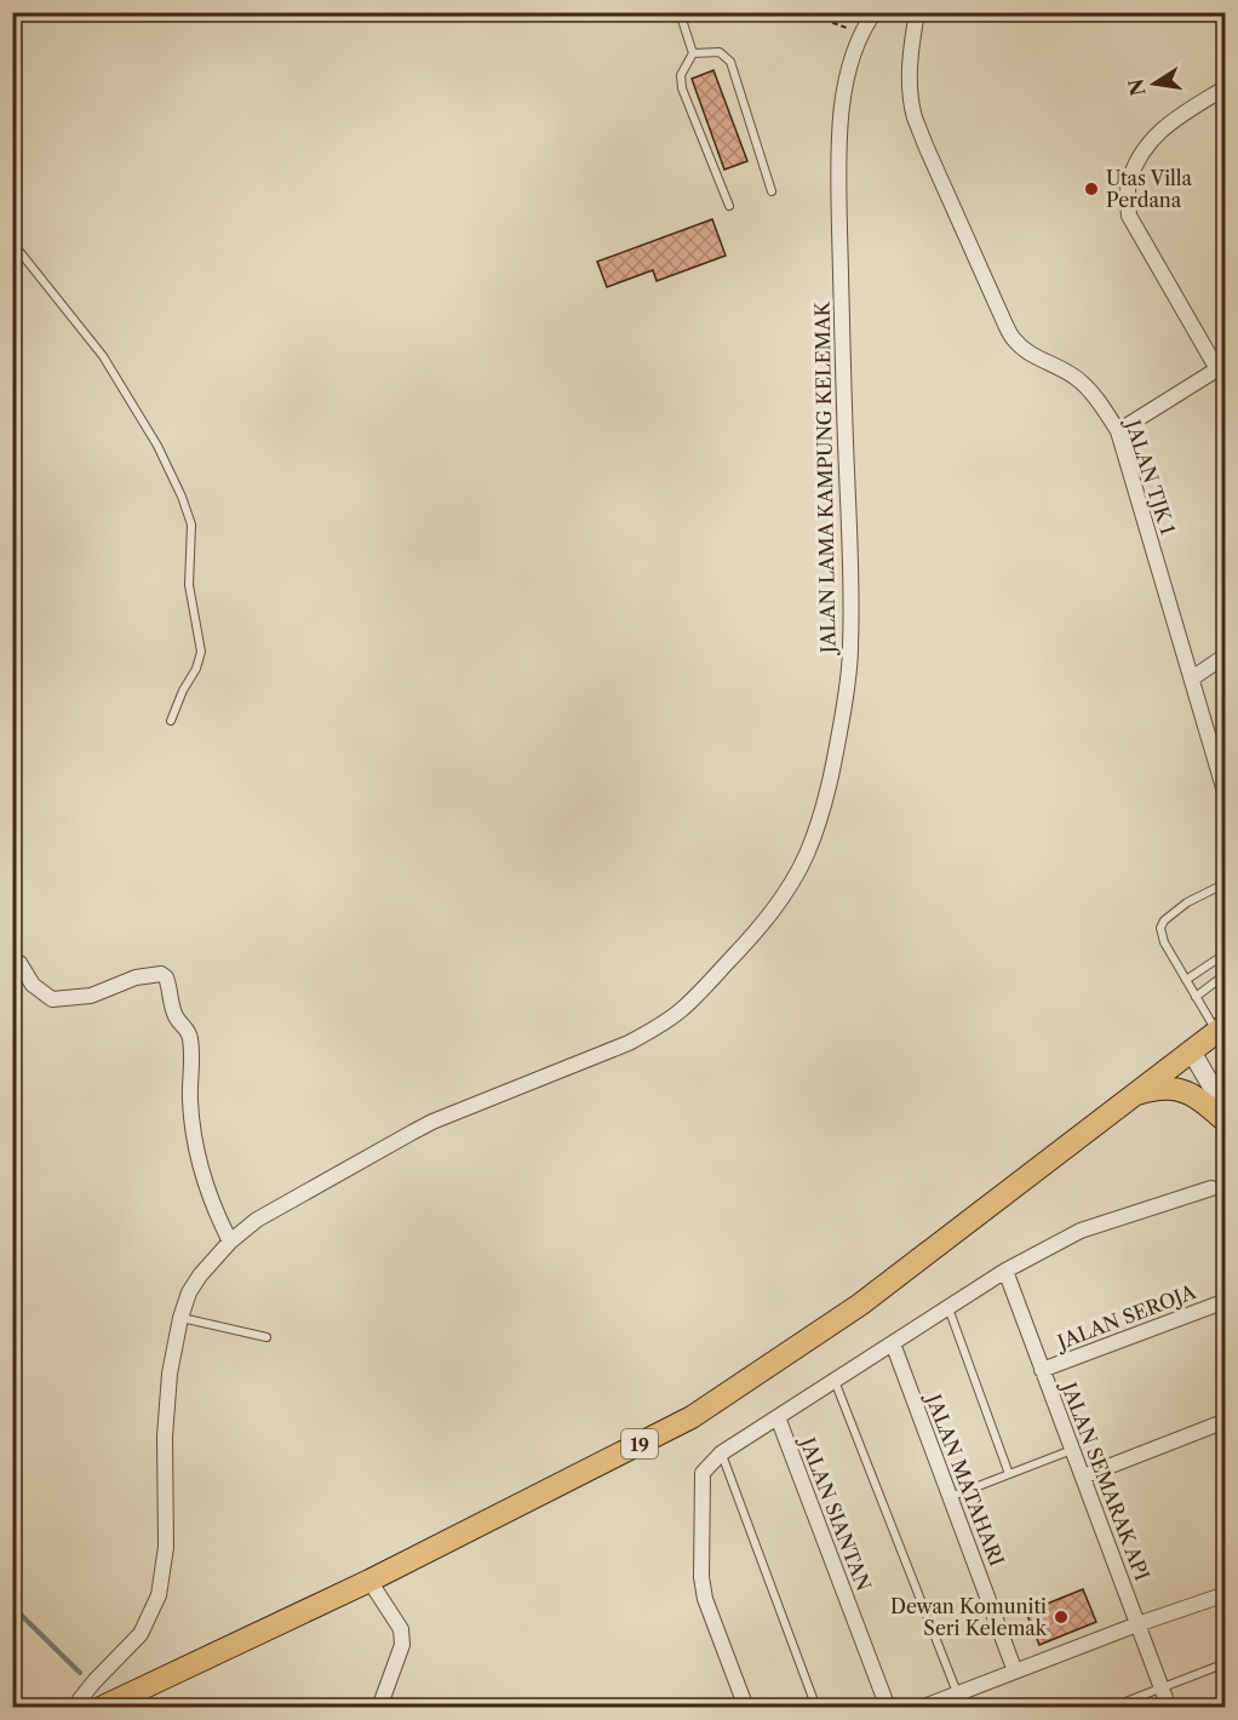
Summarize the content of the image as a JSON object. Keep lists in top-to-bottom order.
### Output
{
  "streets": {
    "main road": ["19"],
    "street": [
      "JALAN LAMA KAMPUNG KELEMAK",
      "JALAN TJK 1",
      "JALAN SEROJA",
      "JALAN MATAHARI",
      "JALAN SEMARAK API",
      "JALAN SIANTAN"
    ]
  },
  "crossings": [
    ["JALAN SEROJA", "JALAN SEMARAK API"]
  ],
  "places": ["Utas Villa Perdana", "Dewan Komuniti Seri Kelemak"],
  "north": "left"
}
